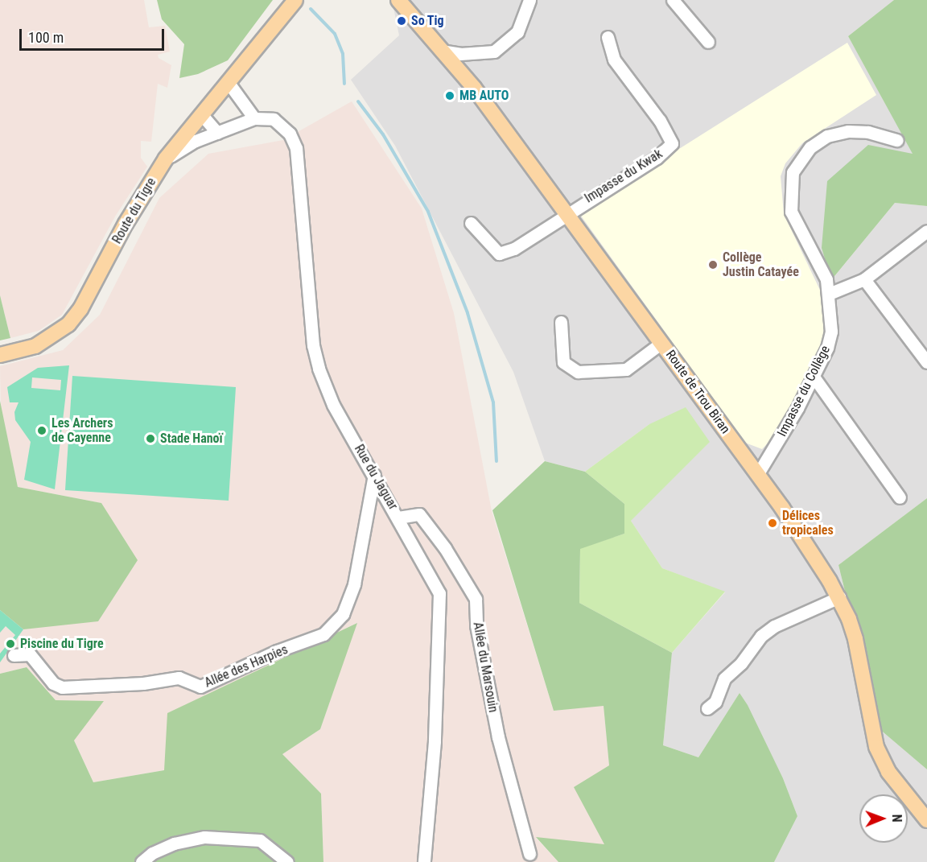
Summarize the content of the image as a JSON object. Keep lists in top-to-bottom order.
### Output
{
  "streets": {
    "main road": ["Route du Tigre", "Route de Trou Biran"],
    "street": [
      "Impasse du Kwak",
      "Impasse du Collège",
      "Rue du Jaguar",
      "Allée des Harpies",
      "Allée du Marsouin"
    ]
  },
  "crossings": [
    ["Impasse du Kwak", "Route de Trou Biran"],
    ["Impasse du Collège", "Route de Trou Biran"],
    ["Rue du Jaguar", "Allée des Harpies"],
    ["Rue du Jaguar", "Allée du Marsouin"]
  ],
  "places": [
    "So Tig",
    "MB AUTO",
    "Collège Justin Catayée",
    "Les Archers de Cayenne",
    "Stade Hanoï",
    "Délices tropicales",
    "Piscine du Tigre"
  ],
  "scale_bar": "100 m",
  "north": "right"
}
